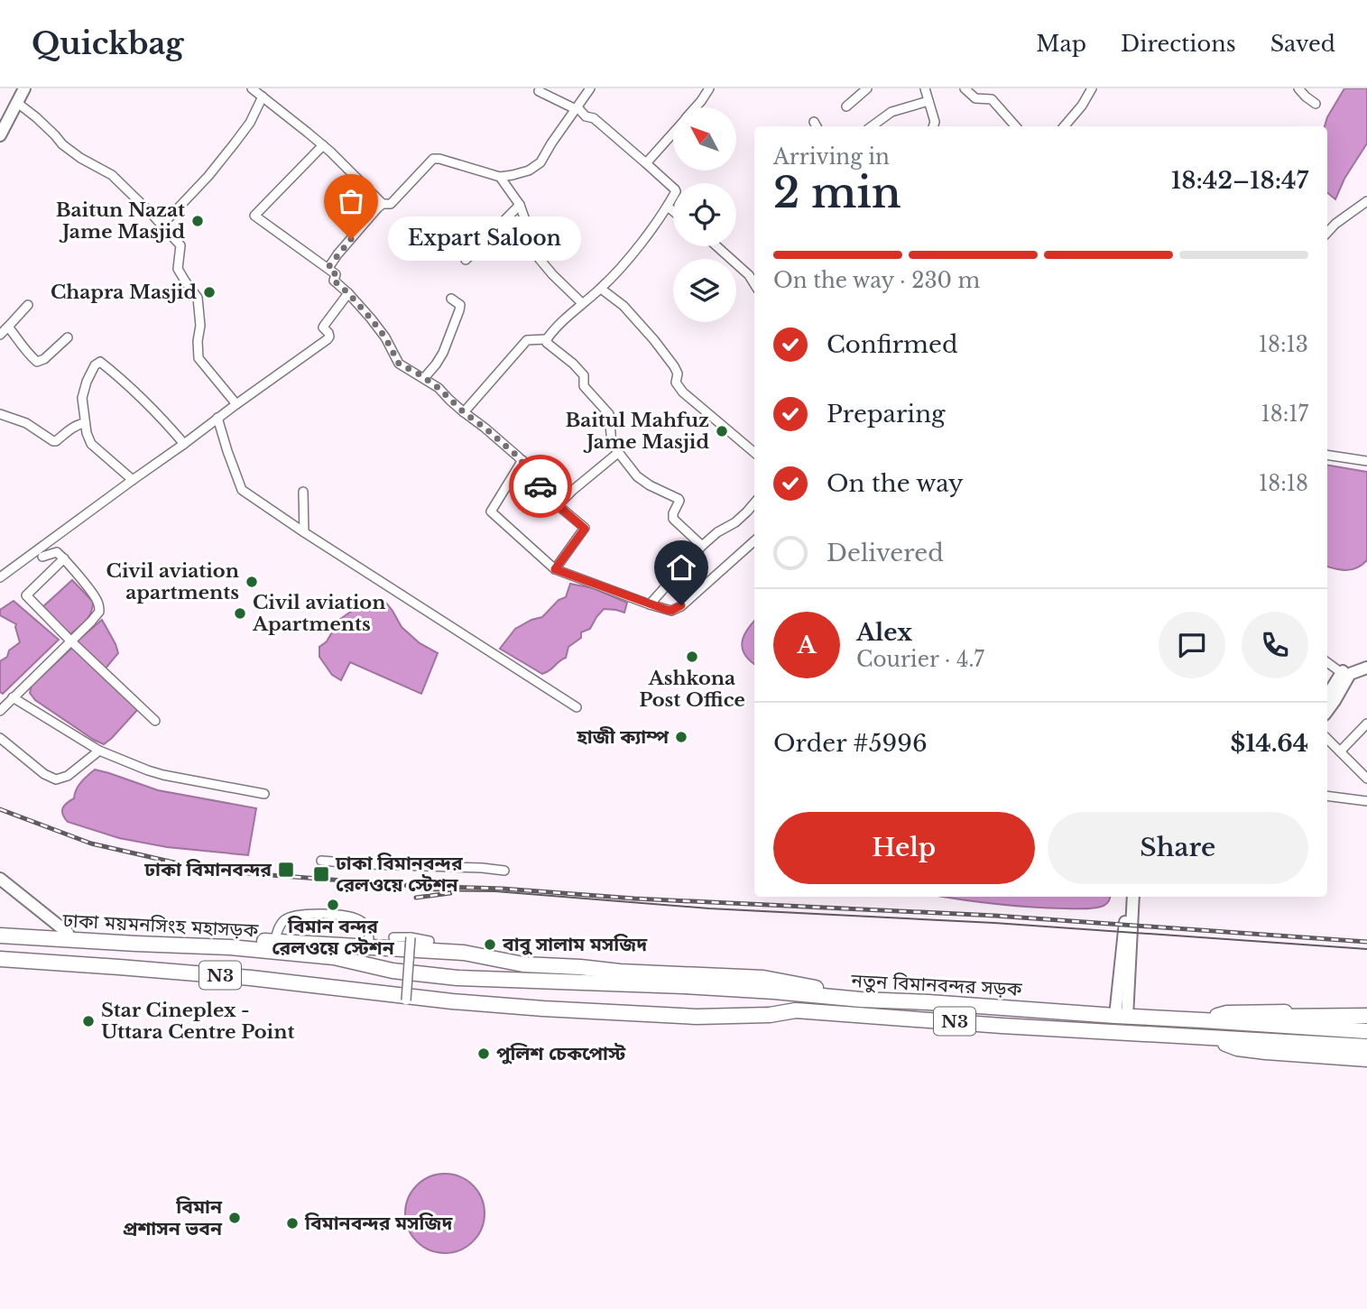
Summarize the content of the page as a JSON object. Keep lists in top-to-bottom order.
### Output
{
  "streets": {
    "highway": ["ঢাকা ময়মনসিংহ মহাসড়ক", "N3", "নতুন বিমানবন্দর সড়ক"]
  },
  "crossings": [
    ["ঢাকা ময়মনসিংহ মহাসড়ক", "নতুন বিমানবন্দর সড়ক"],
    ["N3", "নতুন বিমানবন্দর সড়ক"]
  ],
  "places": {
    "other": [
      "Baitun Nazat Jame Masjid",
      "Expart Saloon",
      "Chapra Masjid",
      "Baitul Mahfuz Jame Masjid",
      "Civil aviation apartments",
      "Civil aviation Apartments",
      "Ashkona Post Office",
      "হাজী ক্যাম্প",
      "বিমান বন্দর রেলওয়ে স্টেশন",
      "বাবু সালাম মসজিদ",
      "Star Cineplex - Uttara Centre Point",
      "পুলিশ চেকপোস্ট",
      "বিমান প্রশাসন ভবন",
      "বিমানবন্দর মসজিদ"
    ],
    "transit": ["ঢাকা বিমানবন্দর", "ঢাকা বিমানবন্দর রেলওয়ে স্টেশন"]
  },
  "north": "top left",
  "page": {
    "header": "Quickbag",
    "nav": ["Map", "Directions", "Saved"],
    "heading": ["2 min", "Arriving in", "18:42–18:47"],
    "panel": [
      "Alex",
      "Courier · 4.7",
      "Order #5996",
      "$14.64"
    ],
    "bubble": "Expart Saloon",
    "bar": "On the way · 230 m",
    "list": [
      ["Confirmed", "18:13"],
      ["Preparing", "18:17"],
      ["On the way", "18:18"],
      "Delivered"
    ],
    "round": "A",
    "buttons": ["Help", "Share"]
  }
}
